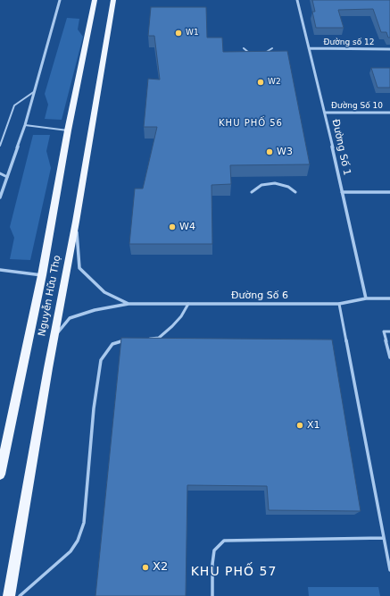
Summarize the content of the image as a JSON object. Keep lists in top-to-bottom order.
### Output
{
  "streets": {
    "main road": ["Nguyễn Hữu Thọ"],
    "street": [
      "Đường số 12",
      "Đường Số 10",
      "Đường Số 1",
      "Đường Số 6"
    ]
  },
  "crossings": [
    ["Đường số 12", "Đường Số 1"],
    ["Đường Số 10", "Đường Số 1"],
    ["Đường Số 1", "Đường Số 6"],
    ["Nguyễn Hữu Thọ", "Đường Số 6"]
  ],
  "districts": ["KHU PHỐ 56", "KHU PHỐ 57"],
  "places": [
    "W1",
    "W2",
    "W3",
    "W4",
    "X1",
    "X2"
  ]
}
